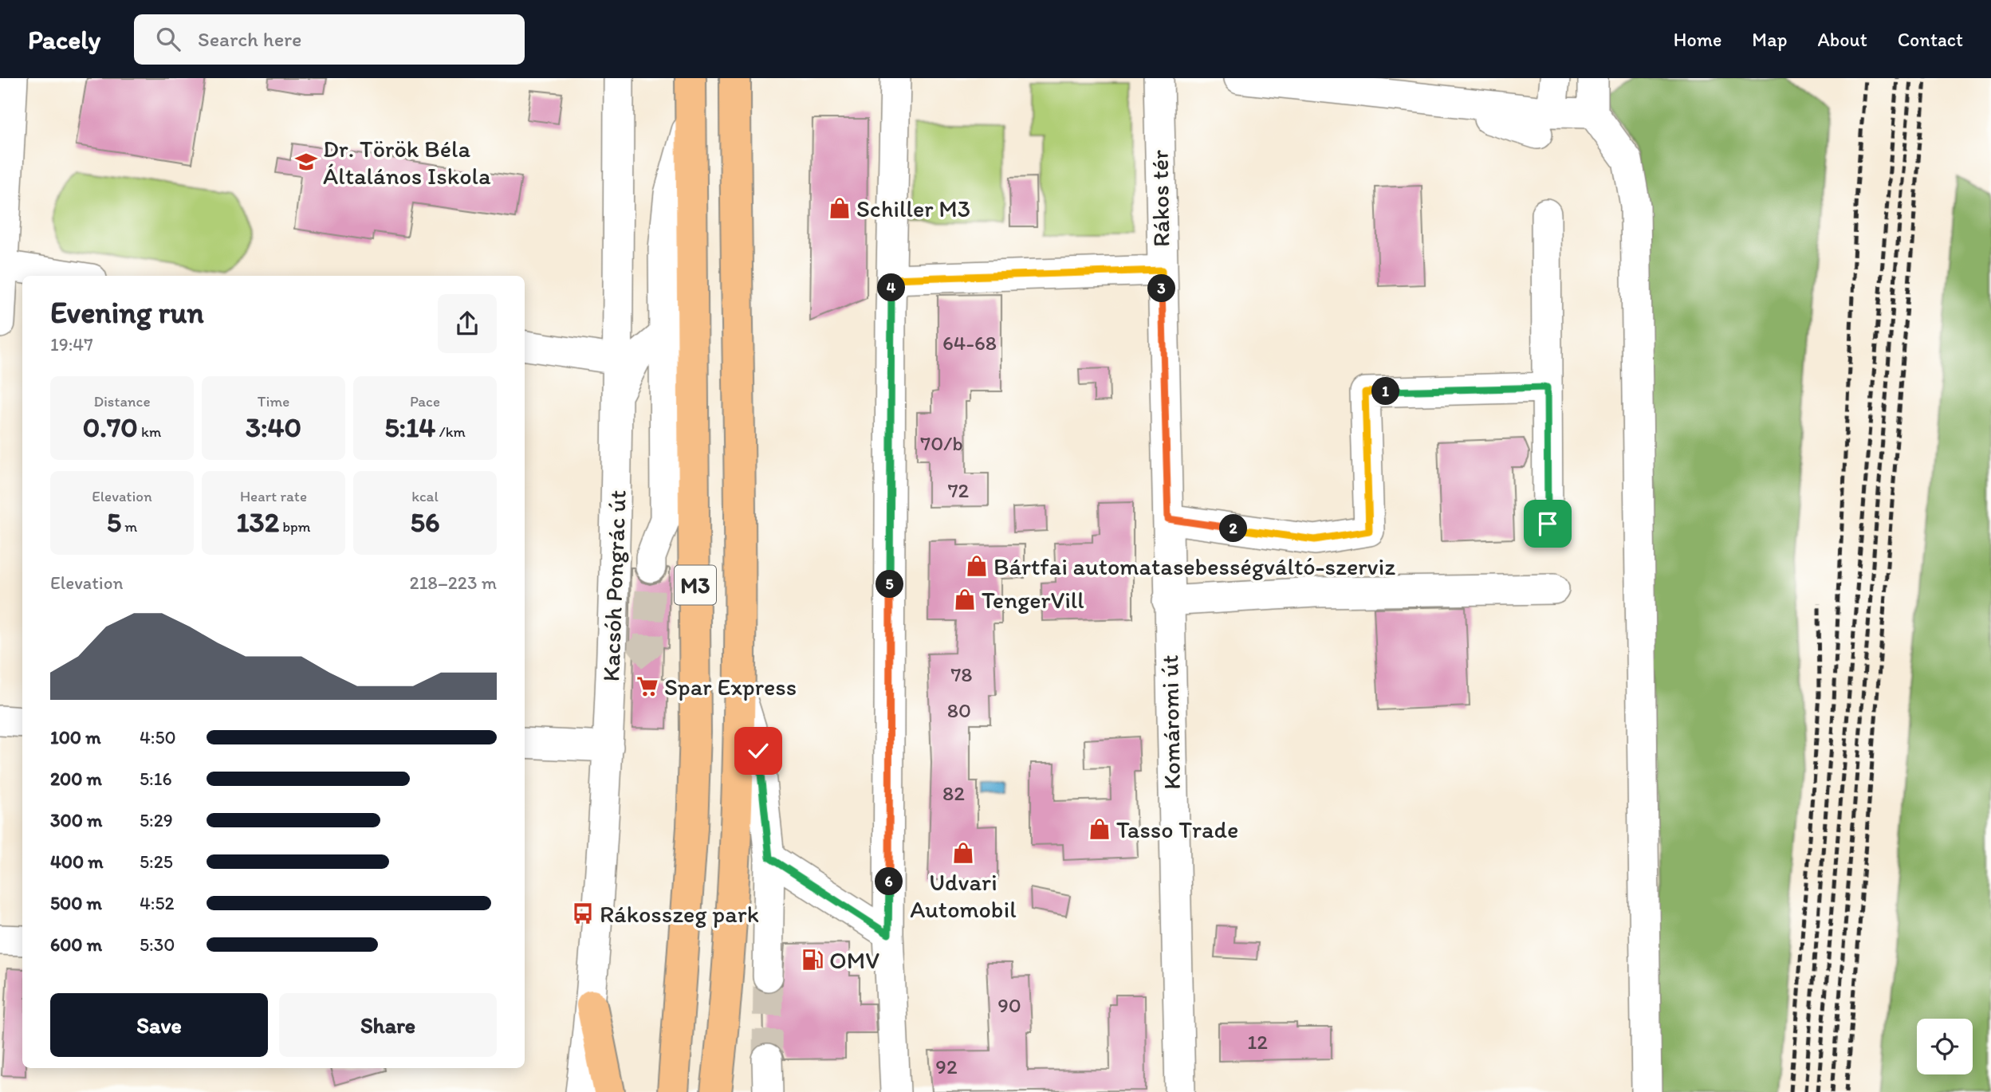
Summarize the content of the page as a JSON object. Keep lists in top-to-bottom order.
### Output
{
  "streets": {
    "main road": ["M3"],
    "street": ["Rákos tér", "Kacsóh Pongrác út", "Komáromi út"]
  },
  "crossings": [
    ["Rákos tér", "Komáromi út"]
  ],
  "places": {
    "school or university": ["Dr. Török Béla Általános Iskola"],
    "shop": [
      "Schiller M3",
      "Bártfai automatasebességváltó-szerviz",
      "TengerVill",
      "Tasso Trade",
      "Udvari Automobil"
    ],
    "supermarket": ["Spar Express"],
    "bus stop": ["Rákosszeg park"],
    "fuel station": ["OMV"]
  },
  "house_numbers": [
    "64-68",
    "70/b",
    "72",
    "78",
    "80",
    "82",
    "90",
    "12",
    "92"
  ],
  "page": {
    "header": "Pacely",
    "search": "Search here",
    "nav": [
      "Home",
      "Map",
      "About",
      "Contact"
    ],
    "pins": [
      "4",
      "3",
      "1",
      "2",
      "5",
      "6"
    ],
    "heading": ["Evening run", "19:47"],
    "stats": [
      ["Distance", "0.70 km"],
      ["Time", "3:40"],
      ["Pace", "5:14 /km"],
      ["Elevation", "5 m"],
      ["Heart rate", "132 bpm"],
      ["kcal", "56"]
    ],
    "chart": ["Elevation", "218–223 m"],
    "list": [
      {
        "name": "100 m",
        "note": "4:50"
      },
      {
        "name": "200 m",
        "note": "5:16"
      },
      {
        "name": "300 m",
        "note": "5:29"
      },
      {
        "name": "400 m",
        "note": "5:25"
      },
      {
        "name": "500 m",
        "note": "4:52"
      },
      {
        "name": "600 m",
        "note": "5:30"
      }
    ],
    "buttons": ["Save", "Share"]
  }
}
